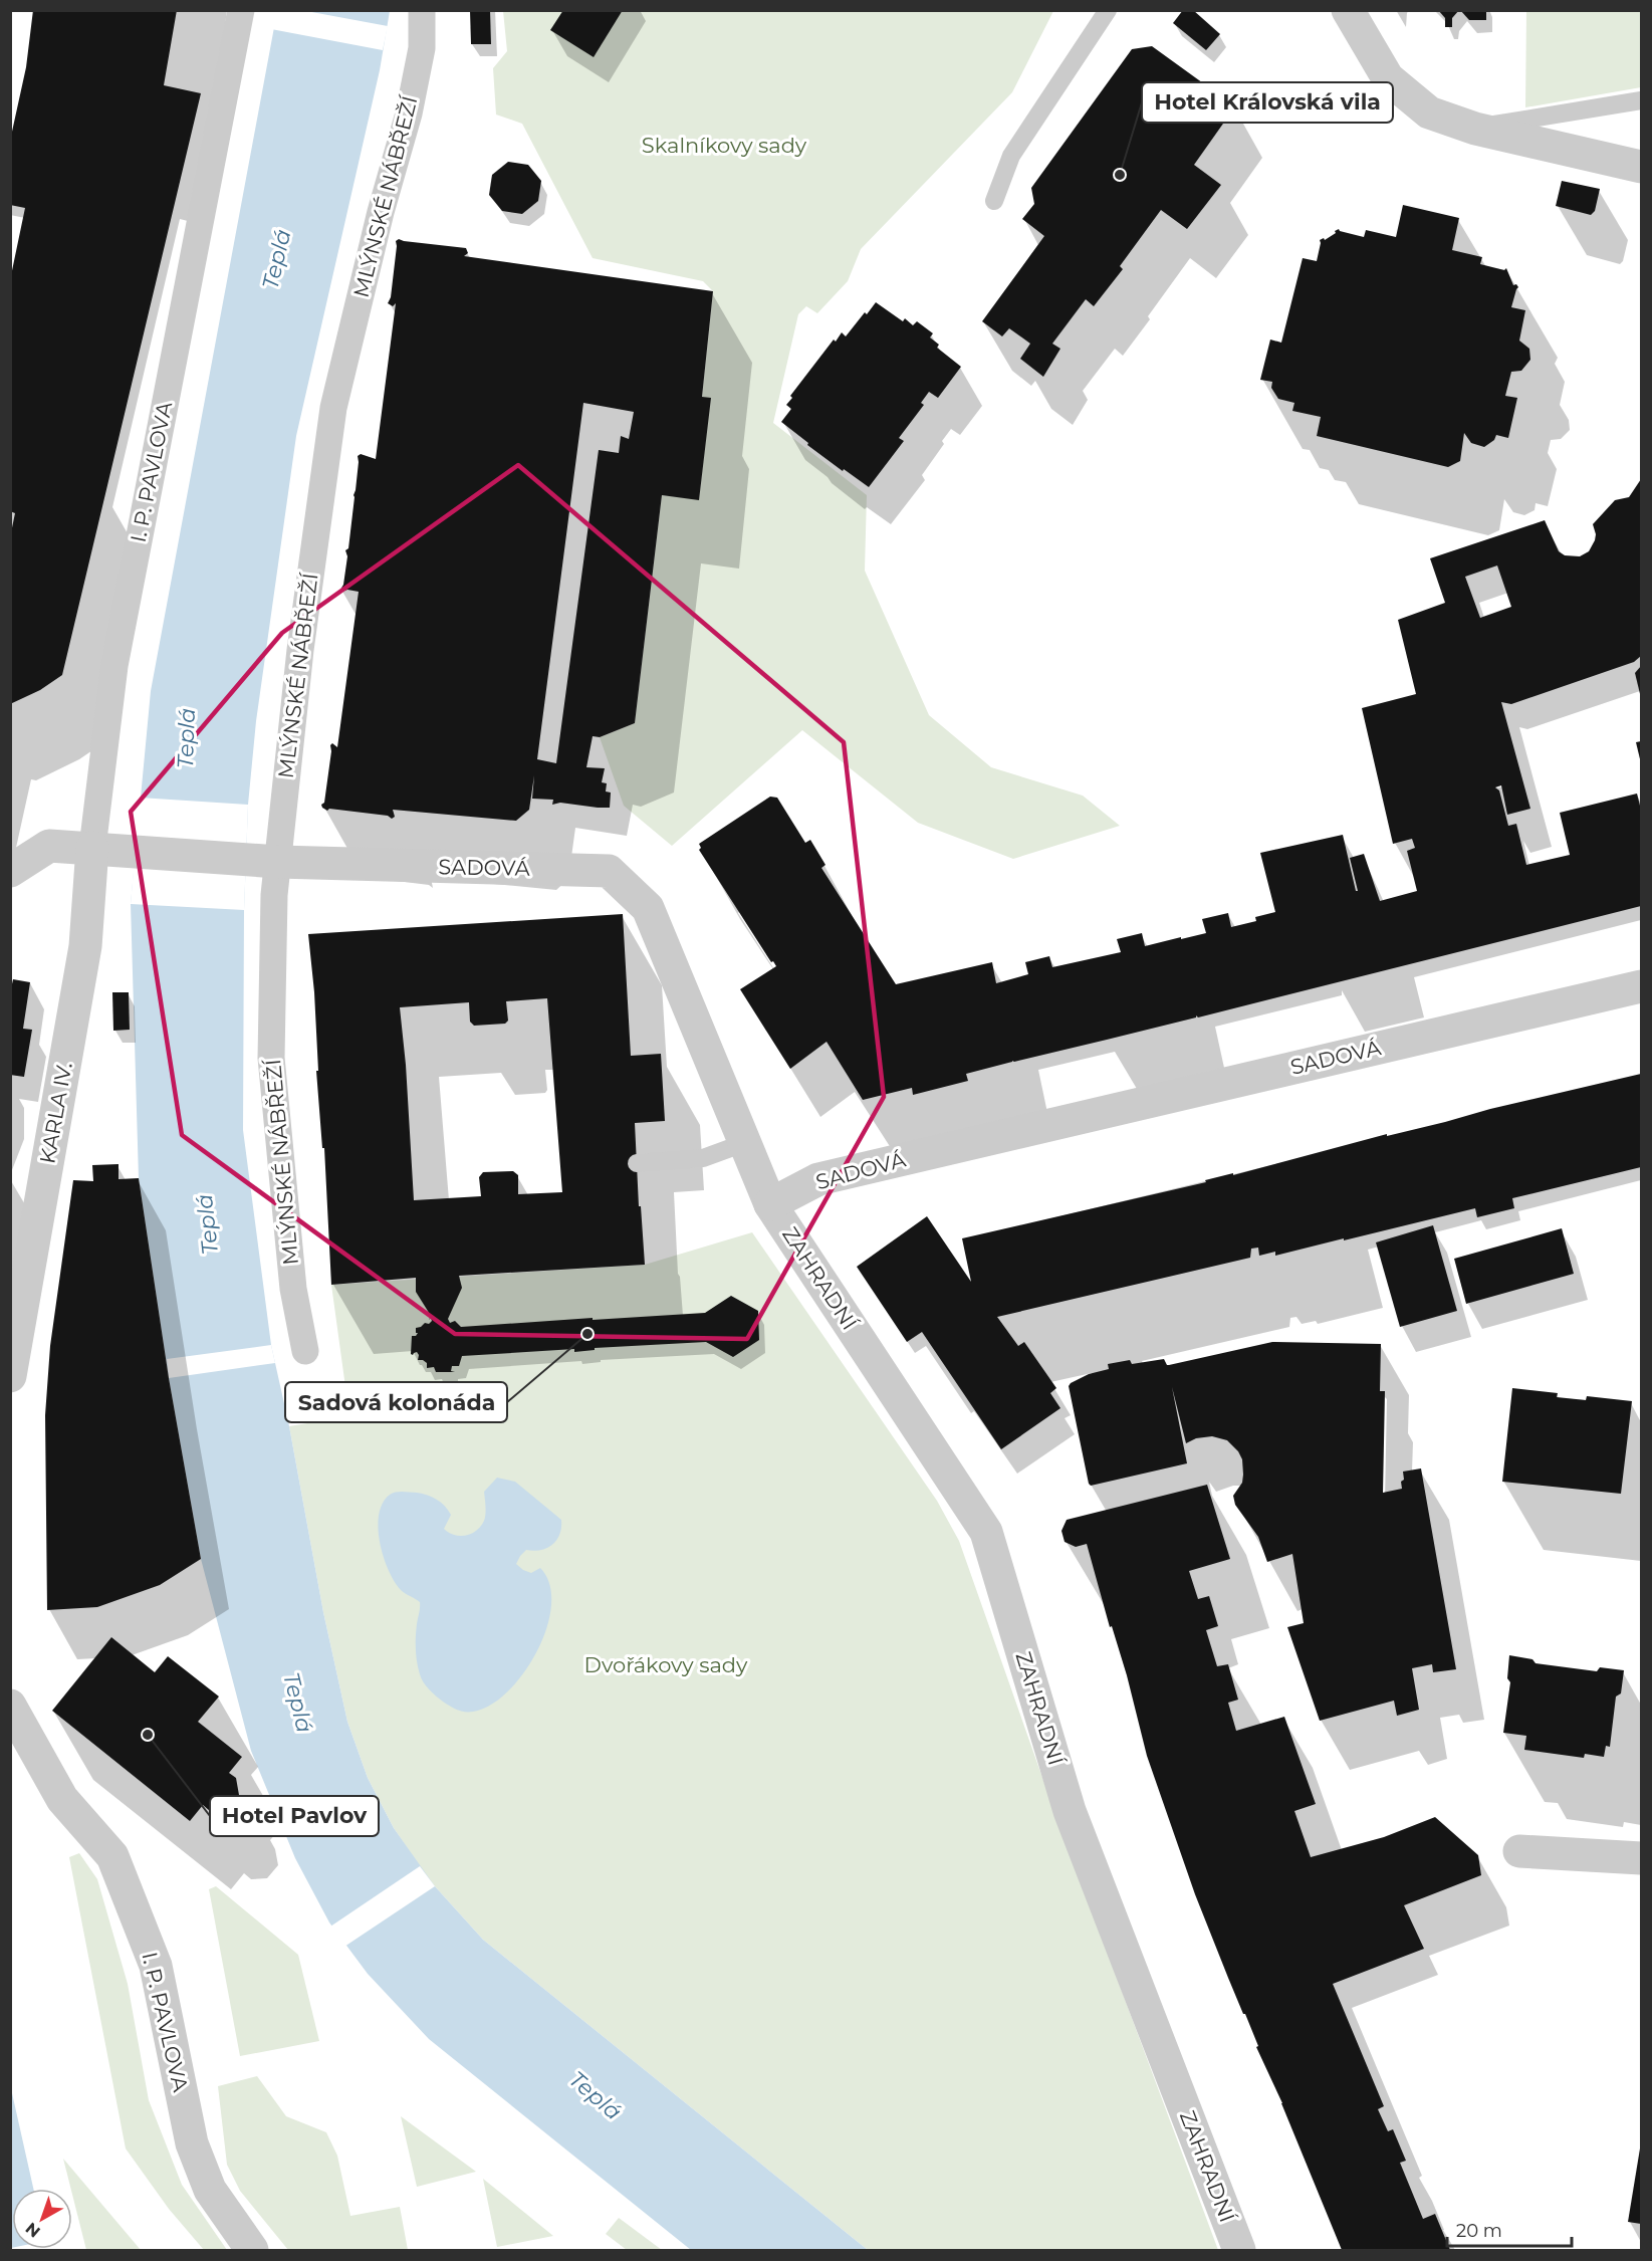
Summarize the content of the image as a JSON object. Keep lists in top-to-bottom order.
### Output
{
  "streets": {
    "street": [
      "MLÝNSKÉ NÁBŘEŽÍ",
      "I. P. PAVLOVA",
      "SADOVÁ",
      "KARLA IV.",
      "ZAHRADNÍ"
    ]
  },
  "crossings": [
    ["MLÝNSKÉ NÁBŘEŽÍ", "SADOVÁ"],
    ["I. P. PAVLOVA", "SADOVÁ"],
    ["I. P. PAVLOVA", "KARLA IV."],
    ["SADOVÁ", "KARLA IV."],
    ["SADOVÁ", "ZAHRADNÍ"]
  ],
  "water": ["Teplá"],
  "parks": ["Skalníkovy sady", "Dvořákovy sady"],
  "places": ["Hotel Královská vila", "Sadová kolonáda", "Hotel Pavlov"],
  "scale_bar": "20 m",
  "north": "bottom left"
}
